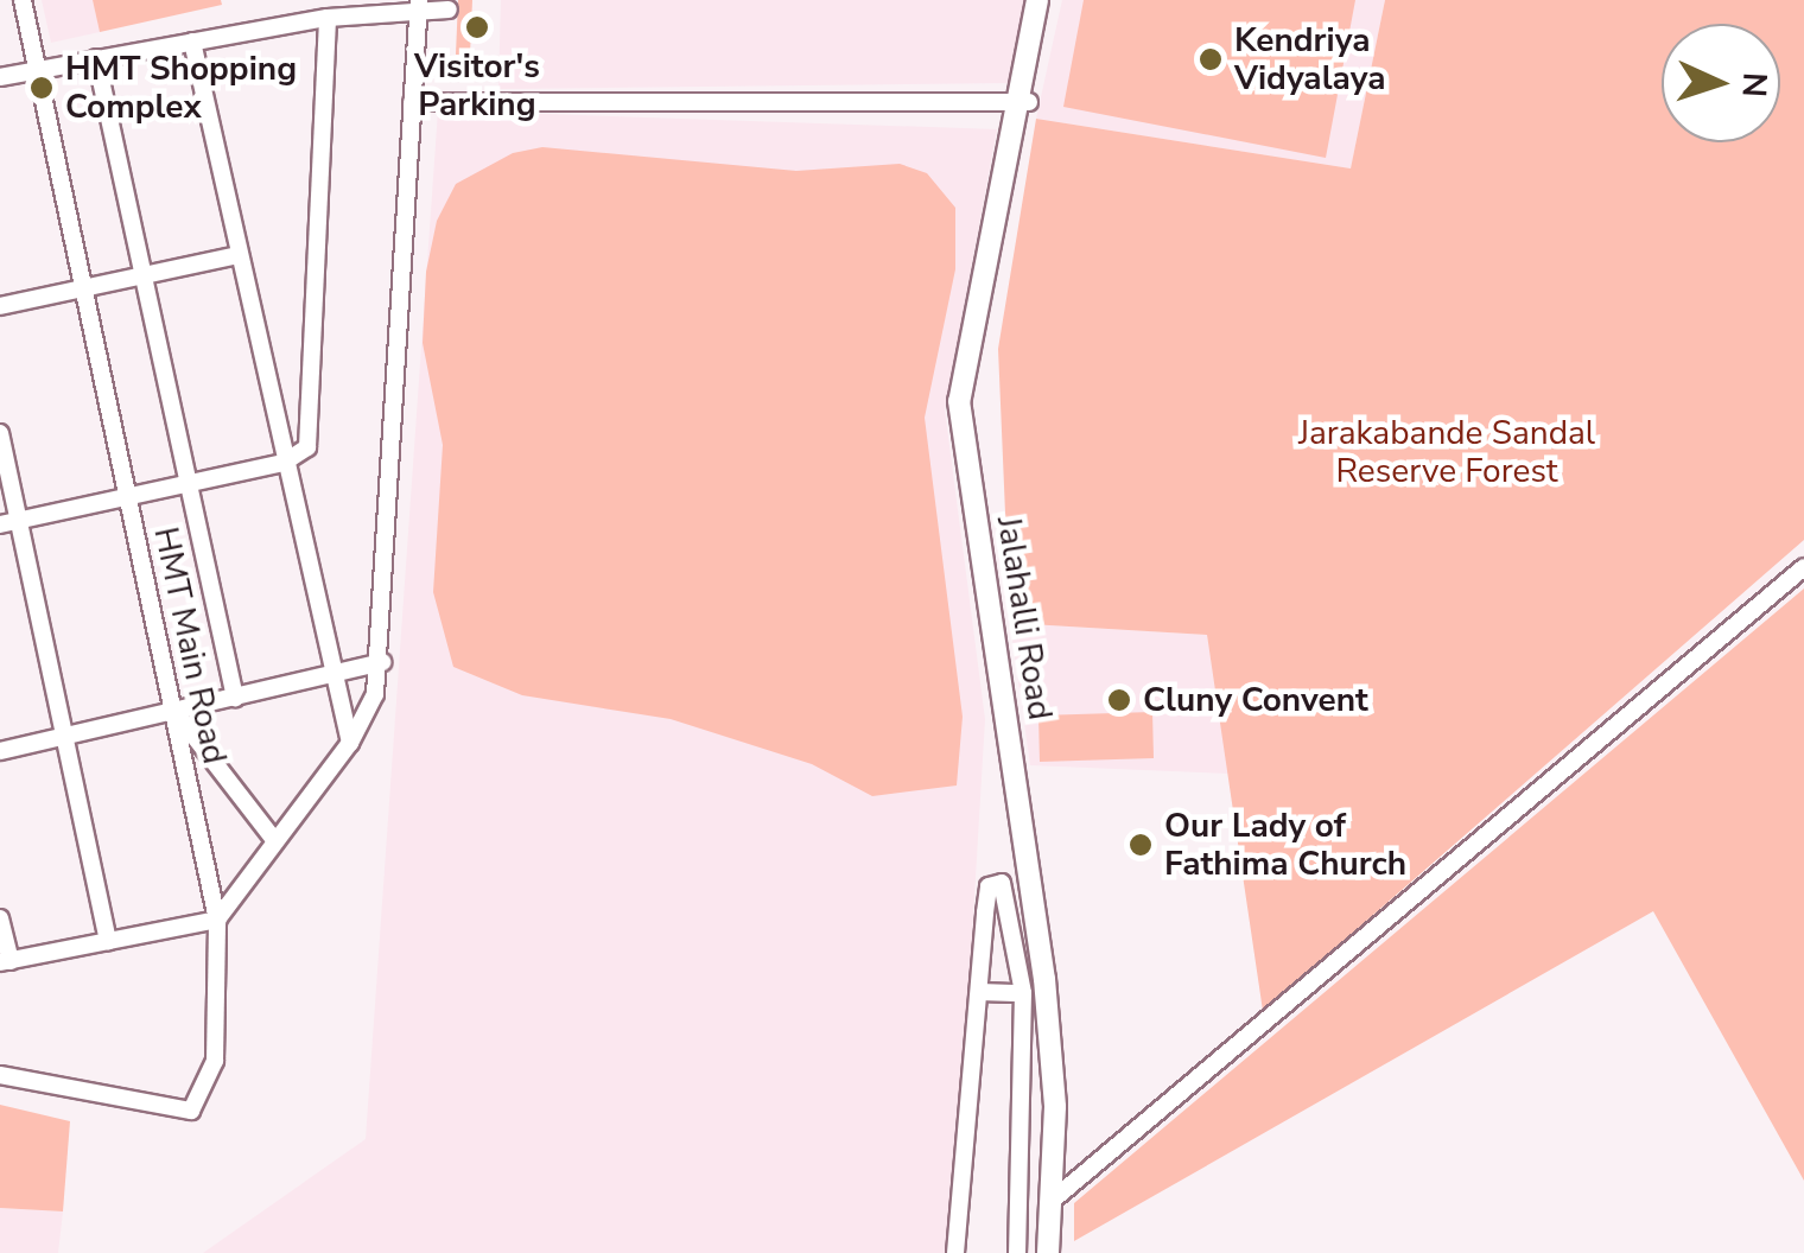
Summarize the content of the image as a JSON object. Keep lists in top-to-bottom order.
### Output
{
  "streets": {
    "main road": ["Jalahalli Road"],
    "street": ["HMT Main Road"]
  },
  "parks": ["Jarakabande Sandal Reserve Forest"],
  "places": [
    "Visitor's Parking",
    "Kendriya Vidyalaya",
    "HMT Shopping Complex",
    "Cluny Convent",
    "Our Lady of Fathima Church"
  ],
  "north": "right"
}
